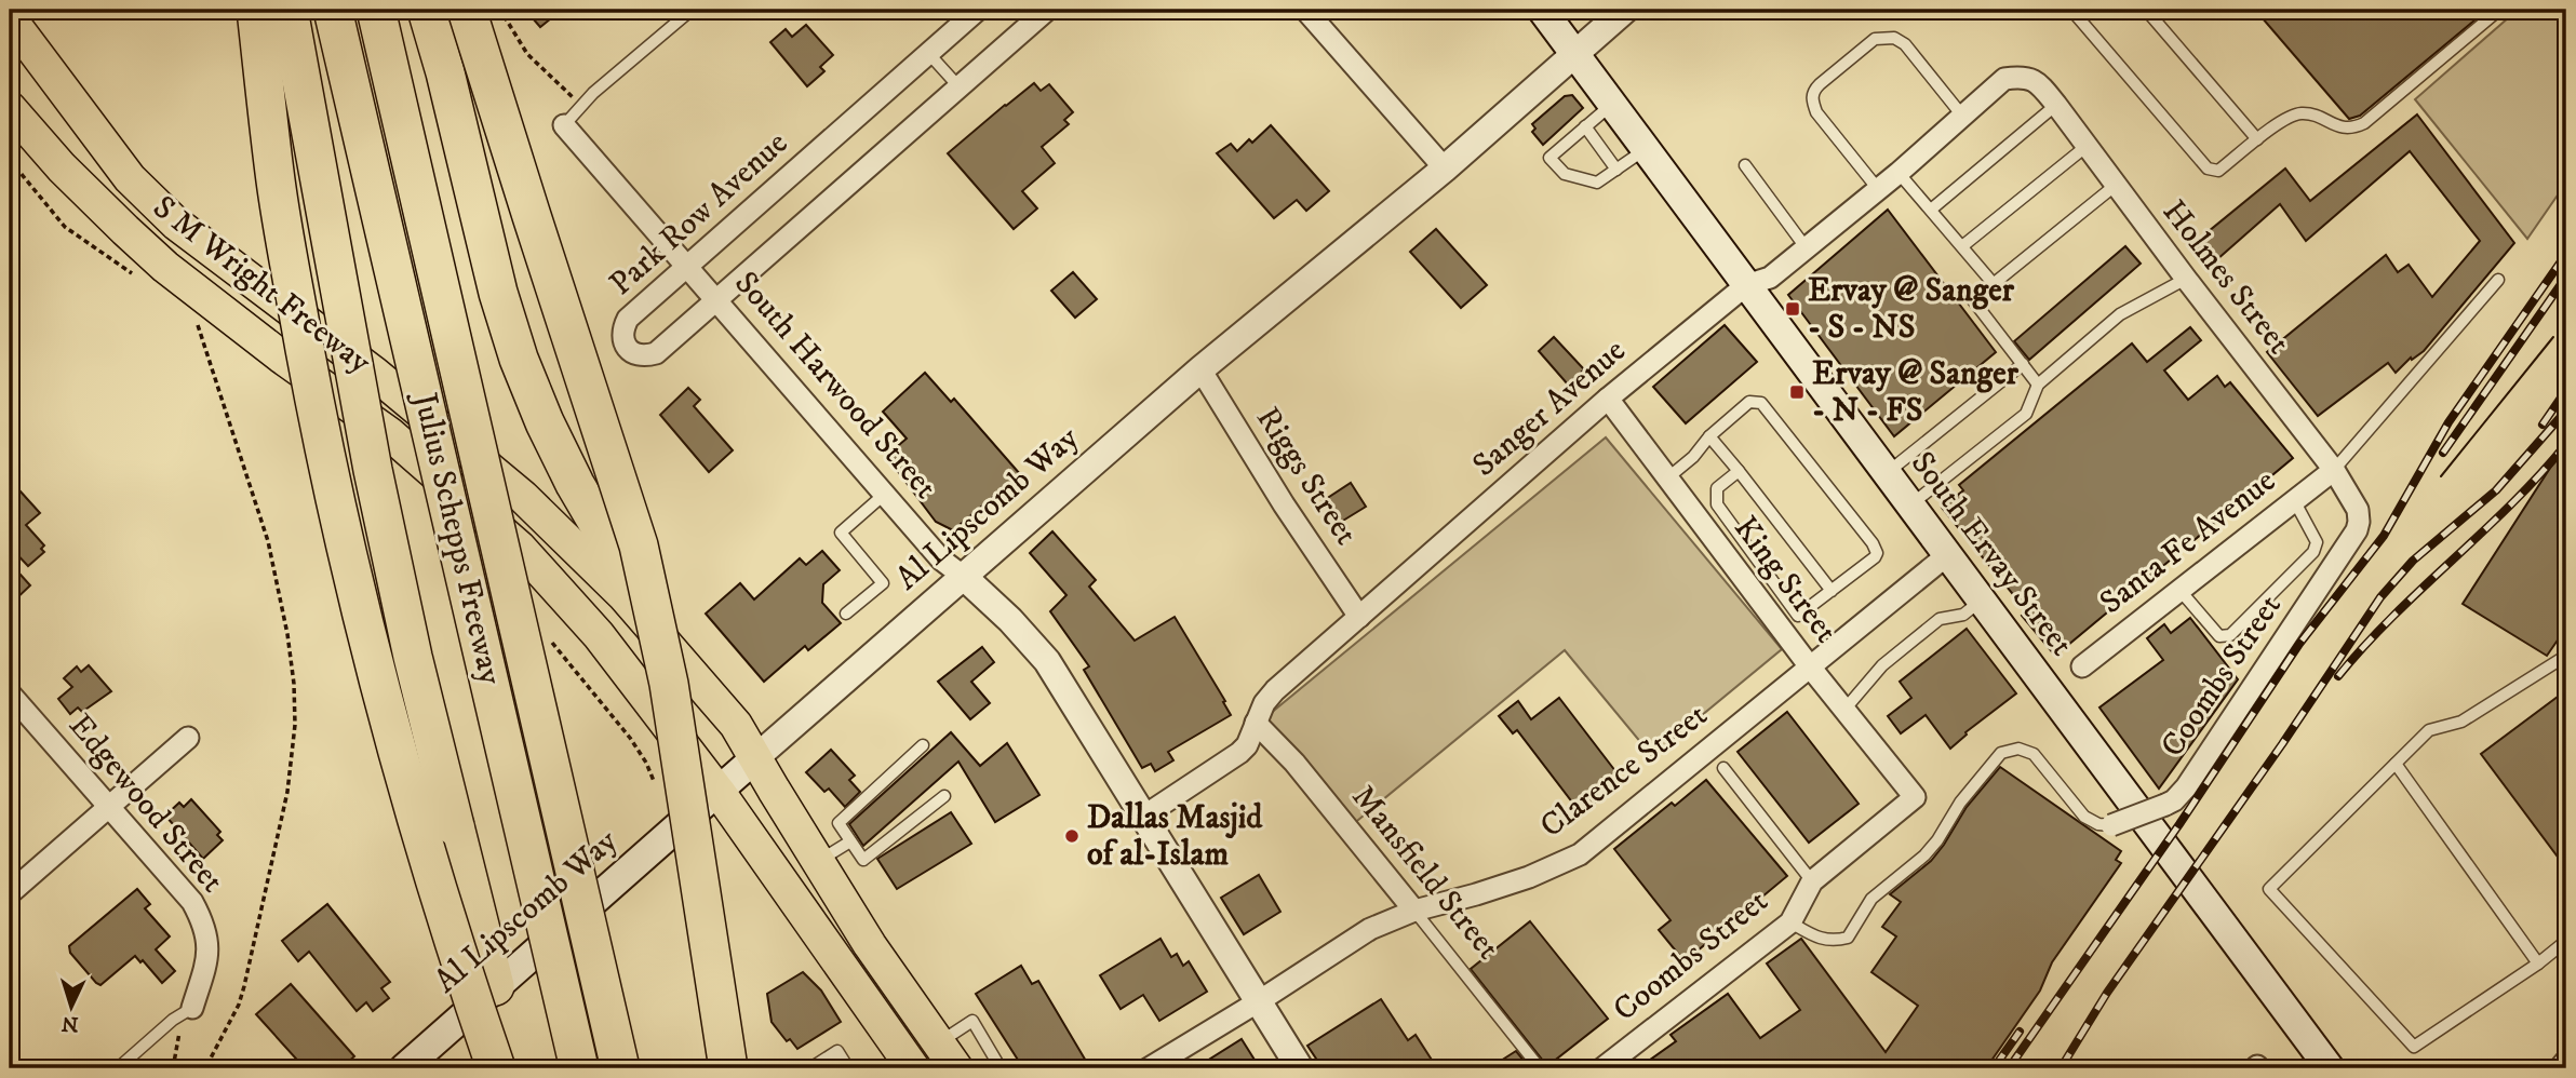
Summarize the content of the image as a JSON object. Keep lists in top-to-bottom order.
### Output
{
  "streets": {
    "highway": ["Julius Schepps Freeway"],
    "main road": ["S M Wright Freeway", "Al Lipscomb Way", "South Ervay Street"],
    "street": [
      "Park Row Avenue",
      "Holmes Street",
      "South Harwood Street",
      "Sanger Avenue",
      "Riggs Street",
      "Santa Fe Avenue",
      "King Street",
      "Coombs Street",
      "Clarence Street",
      "Edgewood Street",
      "Mansfield Street"
    ]
  },
  "crossings": [
    ["Park Row Avenue", "South Harwood Street"],
    ["Holmes Street", "Sanger Avenue"],
    ["Holmes Street", "Santa Fe Avenue"],
    ["Holmes Street", "Coombs Street"],
    ["S M Wright Freeway", "Al Lipscomb Way"],
    ["South Harwood Street", "Sanger Avenue"],
    ["South Harwood Street", "Al Lipscomb Way"],
    ["South Harwood Street", "Clarence Street"],
    ["Sanger Avenue", "Riggs Street"],
    ["Sanger Avenue", "South Ervay Street"],
    ["Sanger Avenue", "King Street"],
    ["Sanger Avenue", "Mansfield Street"],
    ["Riggs Street", "Al Lipscomb Way"],
    ["Al Lipscomb Way", "South Ervay Street"],
    ["South Ervay Street", "Clarence Street"],
    ["King Street", "Coombs Street"],
    ["King Street", "Clarence Street"],
    ["Clarence Street", "Mansfield Street"]
  ],
  "places": {
    "transit": ["Ervay @ Sanger - S - NS", "Ervay @ Sanger - N - FS"],
    "other": ["Dallas Masjid of al-Islam"]
  },
  "north": "bottom"
}
